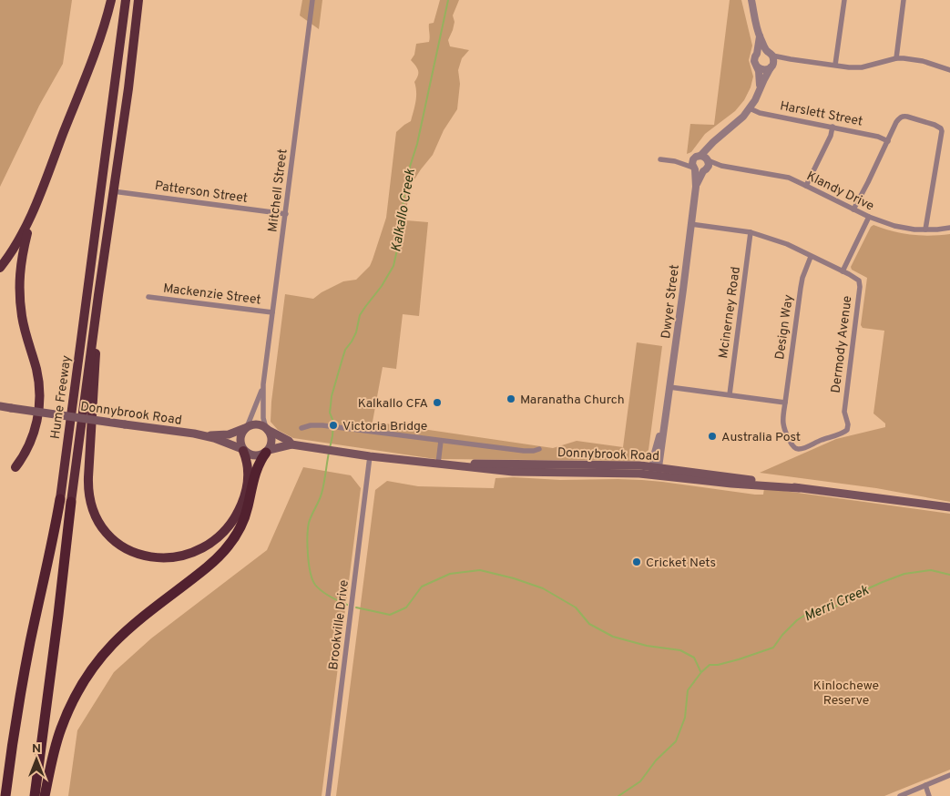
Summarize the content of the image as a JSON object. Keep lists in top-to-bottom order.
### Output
{
  "streets": {
    "highway": ["Hume Freeway"],
    "main road": ["Donnybrook Road"],
    "street": [
      "Harslett Street",
      "Mitchell Street",
      "Klandy Drive",
      "Patterson Street",
      "Mackenzie Street",
      "Dwyer Street",
      "Mcinerney Road",
      "Design Way",
      "Dermody Avenue",
      "Brookville Drive"
    ]
  },
  "crossings": [
    ["Mitchell Street", "Patterson Street"],
    ["Mitchell Street", "Mackenzie Street"],
    ["Mitchell Street", "Donnybrook Road"],
    ["Klandy Drive", "Dwyer Street"],
    ["Patterson Street", "Hume Freeway"],
    ["Dwyer Street", "Dermody Avenue"],
    ["Dwyer Street", "Donnybrook Road"],
    ["Mcinerney Road", "Dermody Avenue"],
    ["Design Way", "Dermody Avenue"],
    ["Donnybrook Road", "Brookville Drive"]
  ],
  "water": ["Kalkallo Creek", "Merri Creek"],
  "parks": ["Kinlochewe Reserve"],
  "places": [
    "Maranatha Church",
    "Kalkallo CFA",
    "Victoria Bridge",
    "Australia Post",
    "Cricket Nets"
  ],
  "north": "top"
}
